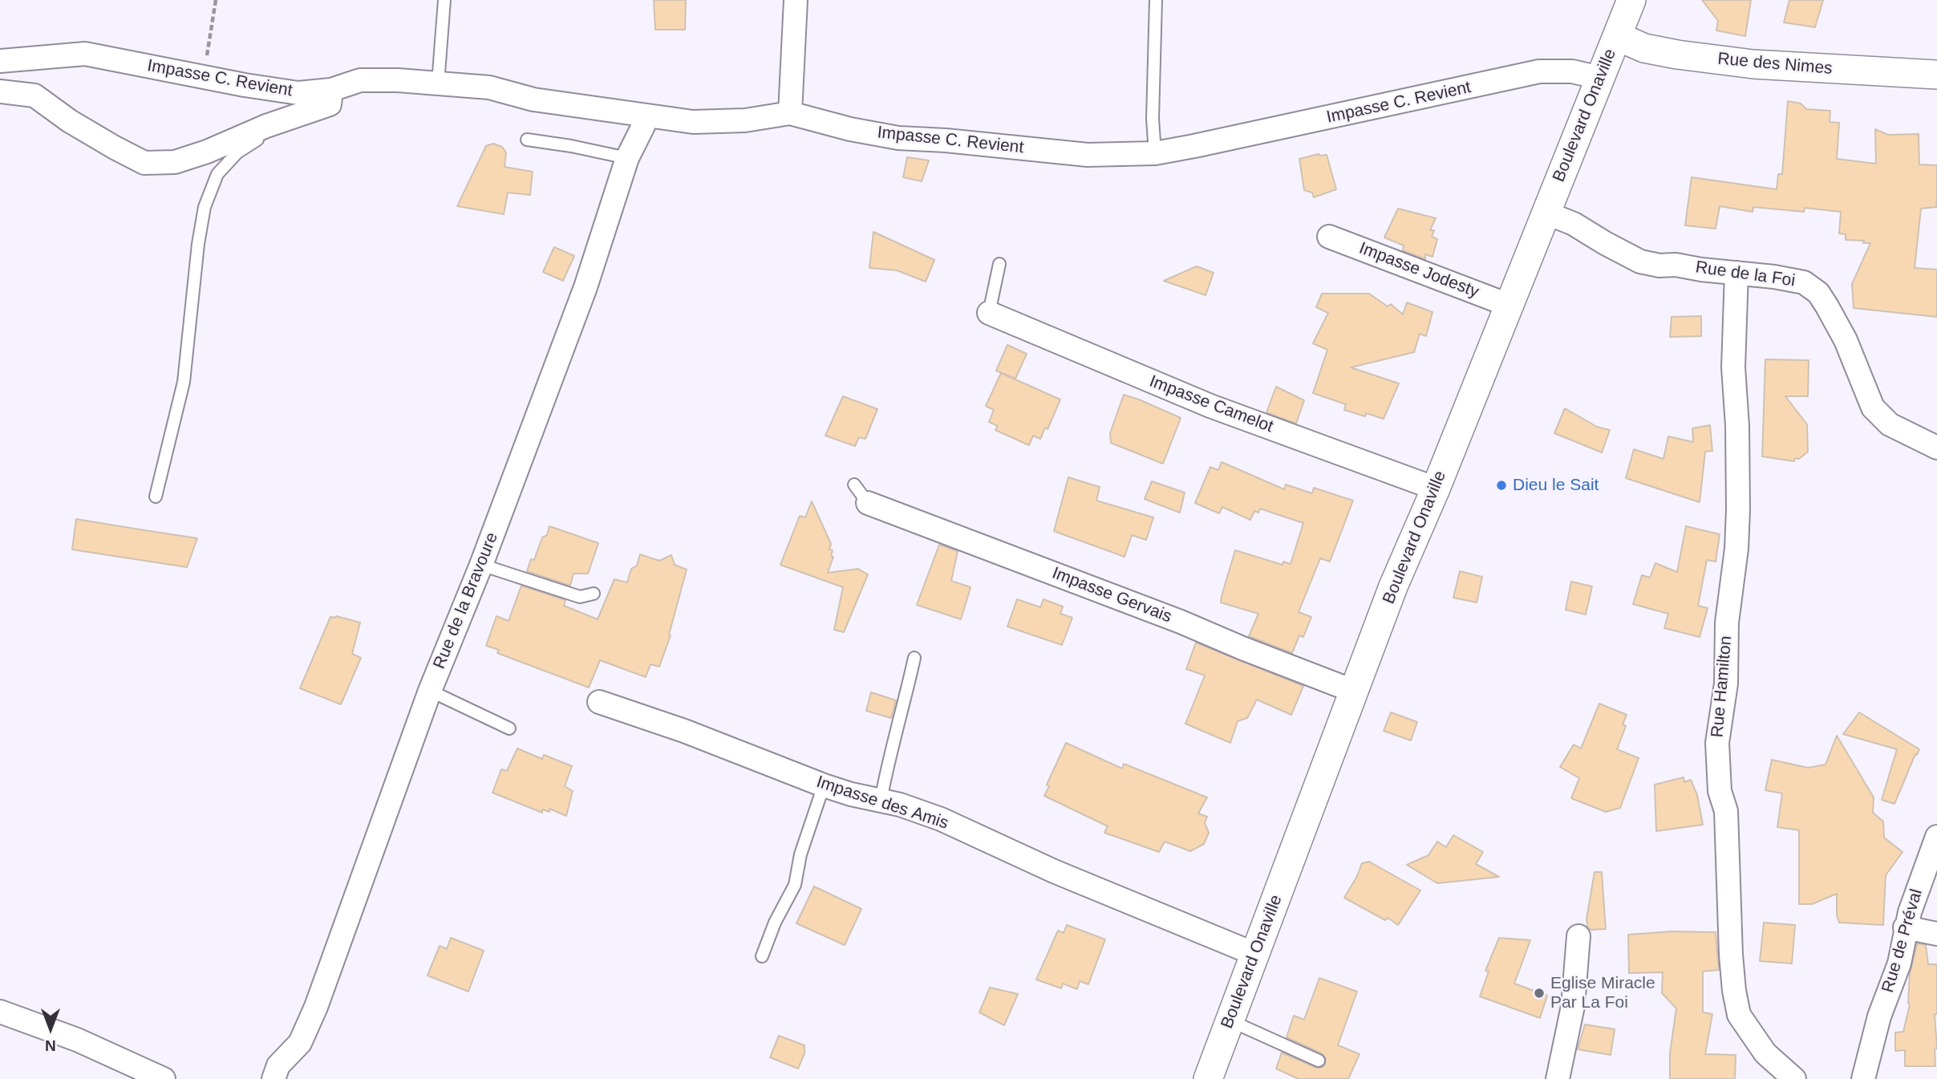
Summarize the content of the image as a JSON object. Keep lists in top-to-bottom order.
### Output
{
  "streets": {
    "street": [
      "Rue des Nimes",
      "Impasse C. Revient",
      "Boulevard Onaville",
      "Impasse Jodesty",
      "Rue de la Foi",
      "Impasse Camelot",
      "Impasse Gervais",
      "Rue de la Bravoure",
      "Rue Hamilton",
      "Impasse des Amis",
      "Rue de Préval"
    ]
  },
  "crossings": [
    ["Rue des Nimes", "Boulevard Onaville"],
    ["Impasse C. Revient", "Boulevard Onaville"],
    ["Impasse C. Revient", "Rue de la Bravoure"],
    ["Boulevard Onaville", "Impasse Jodesty"],
    ["Boulevard Onaville", "Rue de la Foi"],
    ["Boulevard Onaville", "Impasse Camelot"],
    ["Boulevard Onaville", "Impasse Gervais"],
    ["Boulevard Onaville", "Impasse des Amis"],
    ["Rue de la Foi", "Rue Hamilton"]
  ],
  "places": ["Dieu le Sait", "Eglise Miracle Par La Foi"],
  "north": "bottom"
}
